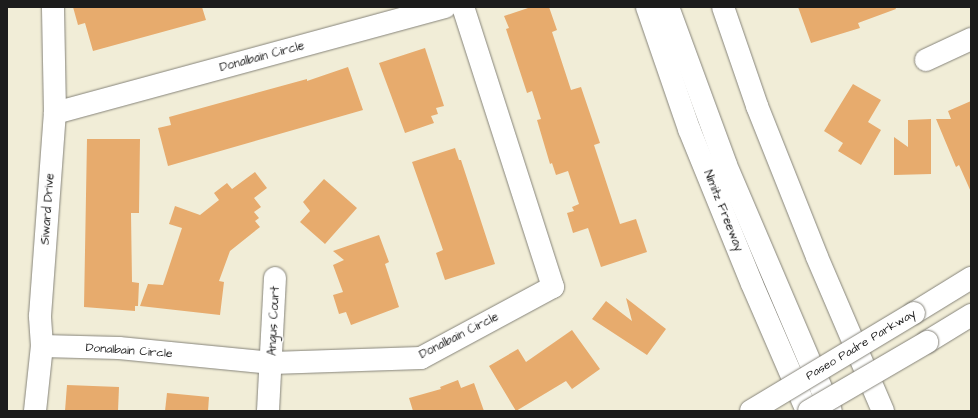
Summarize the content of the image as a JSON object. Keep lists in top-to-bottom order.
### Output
{
  "streets": {
    "main road": [
      "Donalbain Circle",
      "Siward Drive",
      "Nimitz Freeway",
      "Angus Court",
      "Paseo Padre Parkway"
    ]
  },
  "crossings": [
    ["Donalbain Circle", "Siward Drive"],
    ["Donalbain Circle", "Angus Court"]
  ]
}
